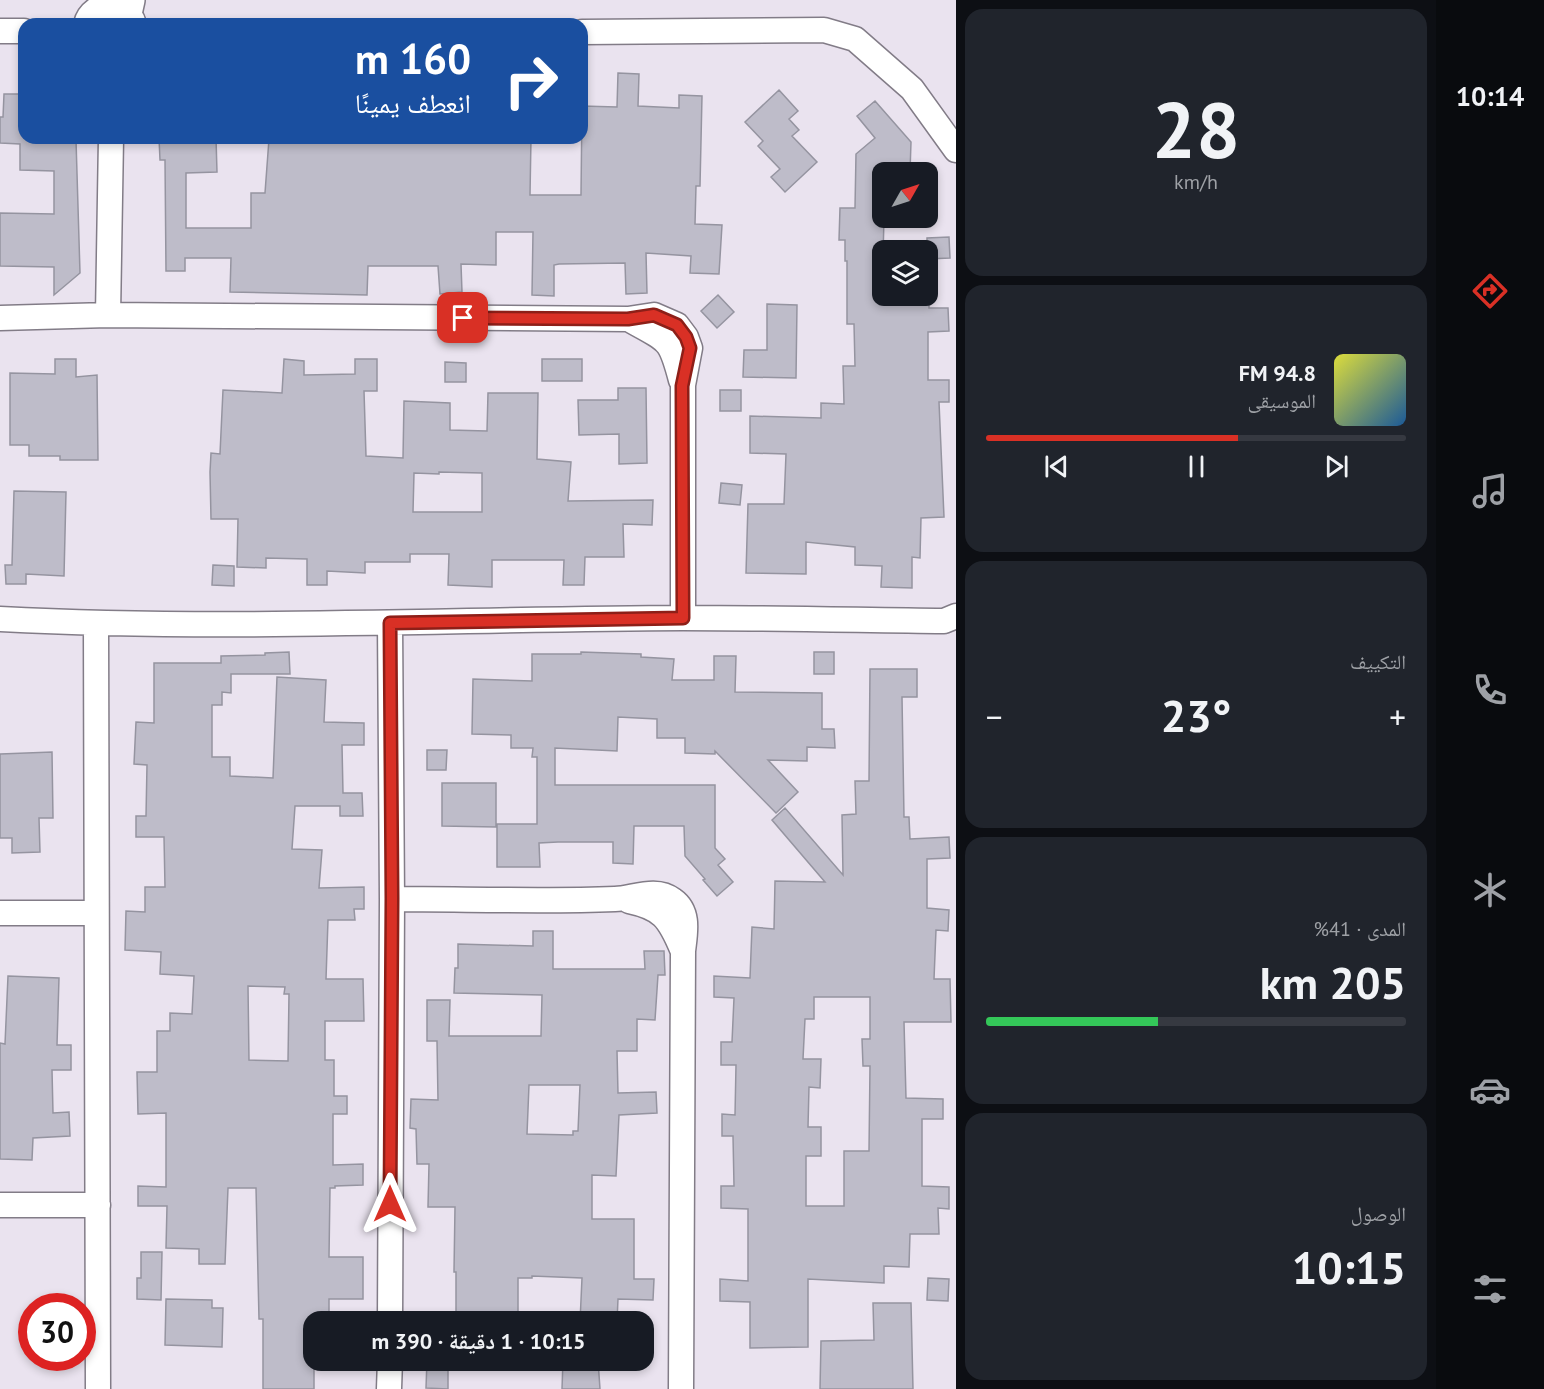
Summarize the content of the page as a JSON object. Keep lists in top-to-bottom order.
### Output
{
  "north": "top right",
  "page": {
    "tabs": "10:14",
    "tile": [
      ["28", "km/h"],
      "التكييف",
      ["المدى · 41%", "205 km"],
      ["الوصول", "10:15"]
    ],
    "turn": ["160 m", "انعطف يمينًا"],
    "song": ["94.8 FM", "الموسيقى"],
    "heat": ["−", "23°", "+"],
    "limit": "30",
    "trip": "10:15 · 1 دقيقة · 390 m"
  }
}
